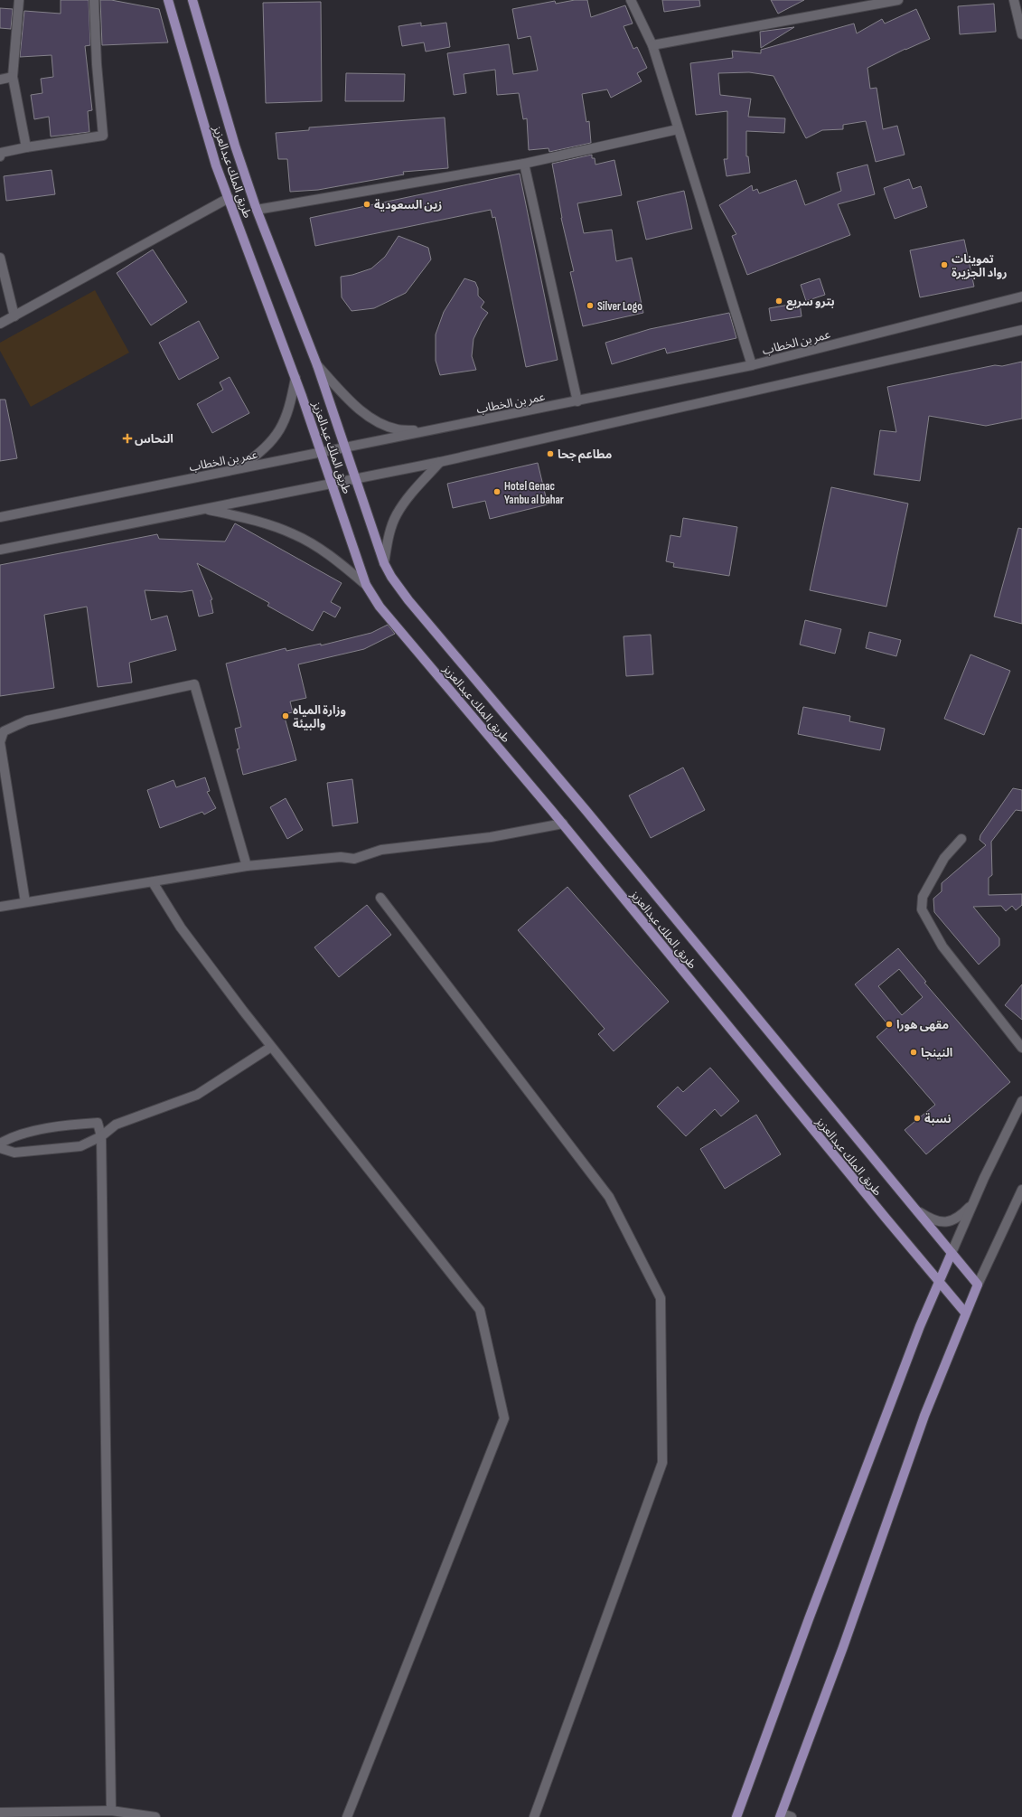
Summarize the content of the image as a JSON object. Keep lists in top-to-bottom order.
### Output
{
  "streets": {
    "main road": ["طريق الملك عبدالعزيز"],
    "street": ["عمر بن الخطاب"]
  },
  "crossings": [
    ["طريق الملك عبدالعزيز", "عمر بن الخطاب"]
  ],
  "places": {
    "other": [
      "زين السعودية",
      "تموينات رواد الجزيرة",
      "بترو سريع",
      "Silver Logo",
      "مطاعم جحا",
      "Hotel Genac Yanbu al bahar",
      "وزارة المياه والبيئة",
      "مقهى هورا",
      "النينجا",
      "نسبة"
    ],
    "health": ["النحاس"]
  }
}
